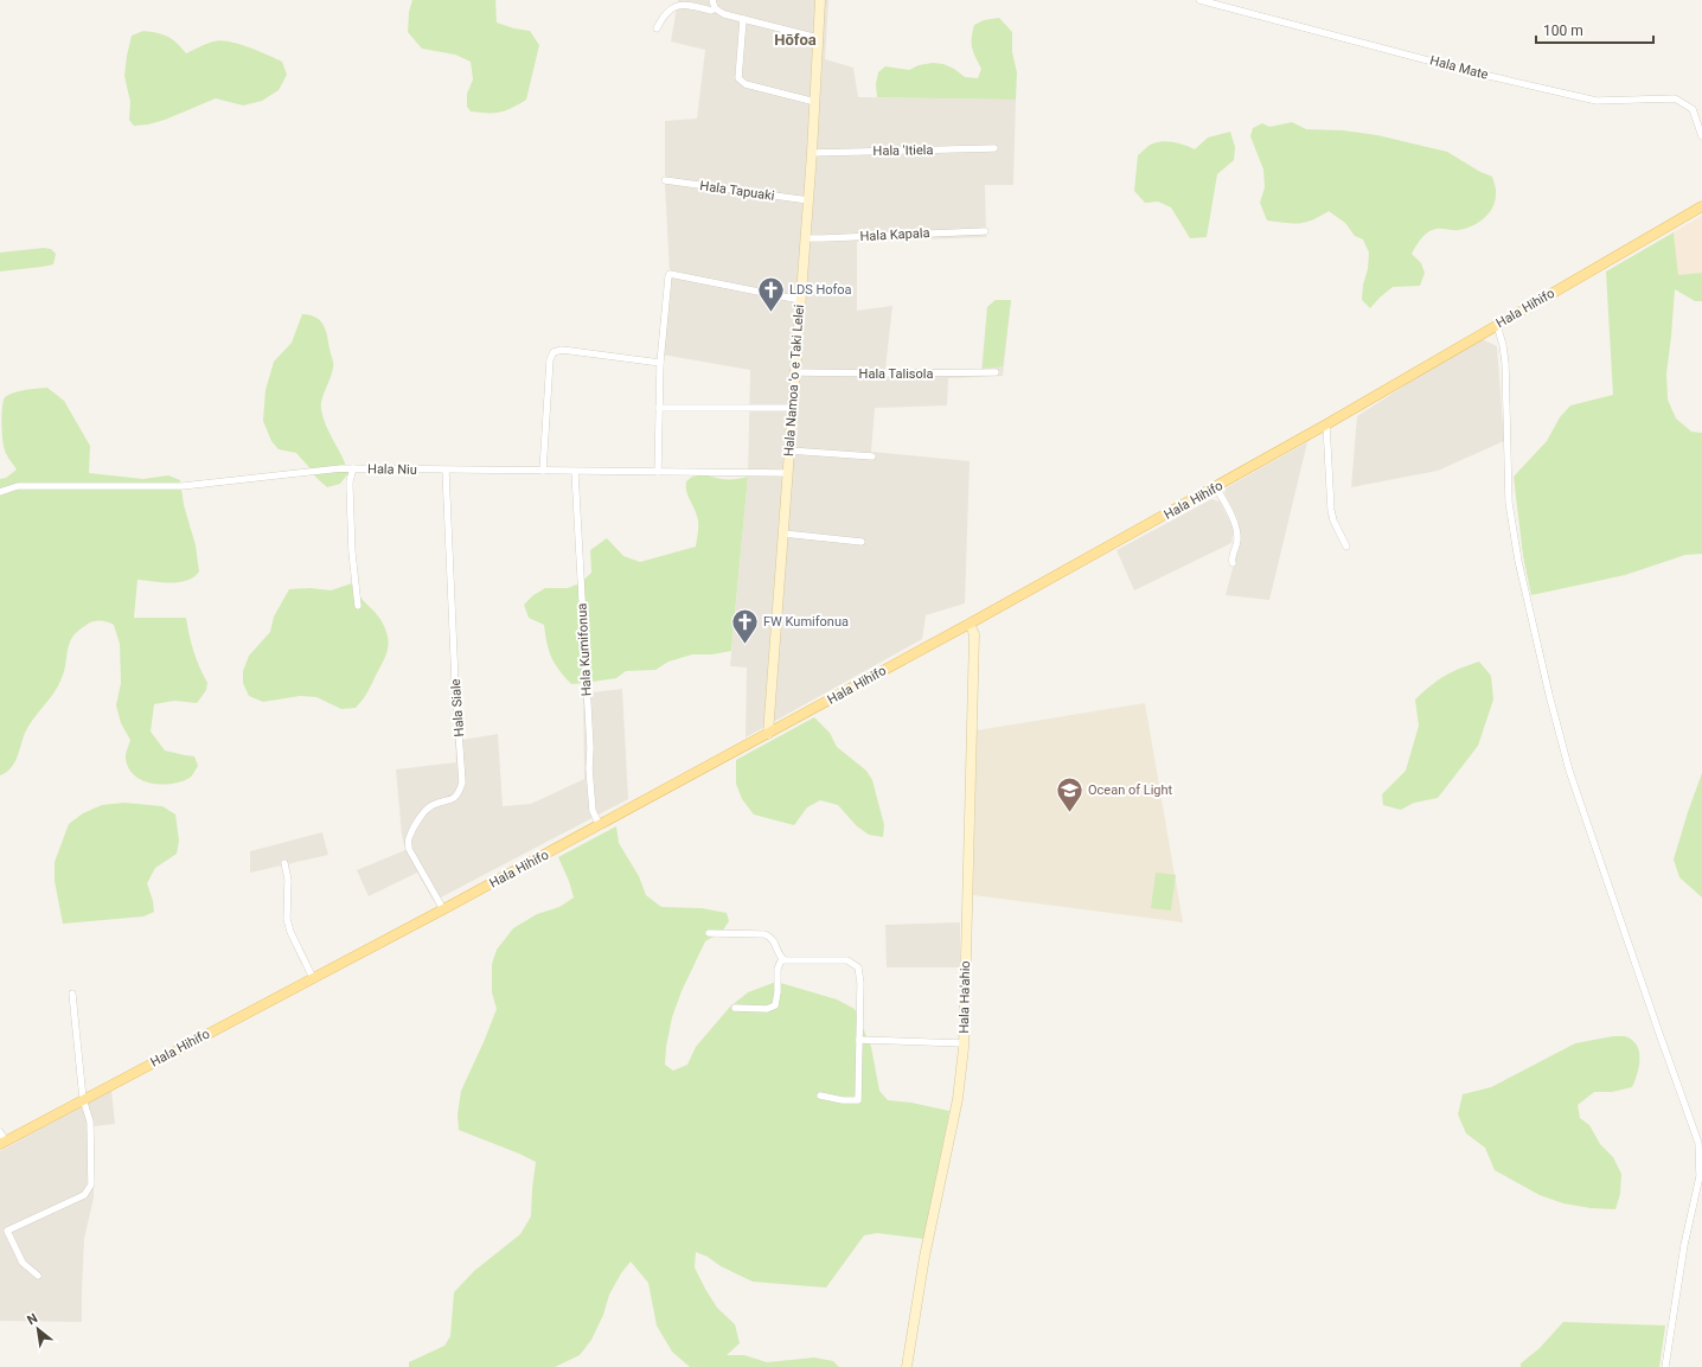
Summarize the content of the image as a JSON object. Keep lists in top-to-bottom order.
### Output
{
  "streets": {
    "main road": ["Hala Hihifo"],
    "street": [
      "Hala Mate",
      "Hala 'Itiela",
      "Hala Tapuaki",
      "Hala Kapala",
      "Hala Talisola",
      "Hala Namoa 'o e Taki Lelei",
      "Hala Niu",
      "Hala Kumifonua",
      "Hala Siale",
      "Hala Ha'ahio"
    ]
  },
  "crossings": [
    ["Hala 'Itiela", "Hala Namoa 'o e Taki Lelei"],
    ["Hala Tapuaki", "Hala Namoa 'o e Taki Lelei"],
    ["Hala Kapala", "Hala Namoa 'o e Taki Lelei"],
    ["Hala Hihifo", "Hala Namoa 'o e Taki Lelei"],
    ["Hala Hihifo", "Hala Kumifonua"],
    ["Hala Hihifo", "Hala Siale"],
    ["Hala Hihifo", "Hala Ha'ahio"],
    ["Hala Talisola", "Hala Namoa 'o e Taki Lelei"],
    ["Hala Namoa 'o e Taki Lelei", "Hala Niu"],
    ["Hala Niu", "Hala Kumifonua"],
    ["Hala Niu", "Hala Siale"]
  ],
  "districts": ["Hōfoa"],
  "places": {
    "church": ["LDS Hofoa", "FW Kumifonua"],
    "school or university": ["Ocean of Light"]
  },
  "scale_bar": "100 m",
  "north": "top left"
}
